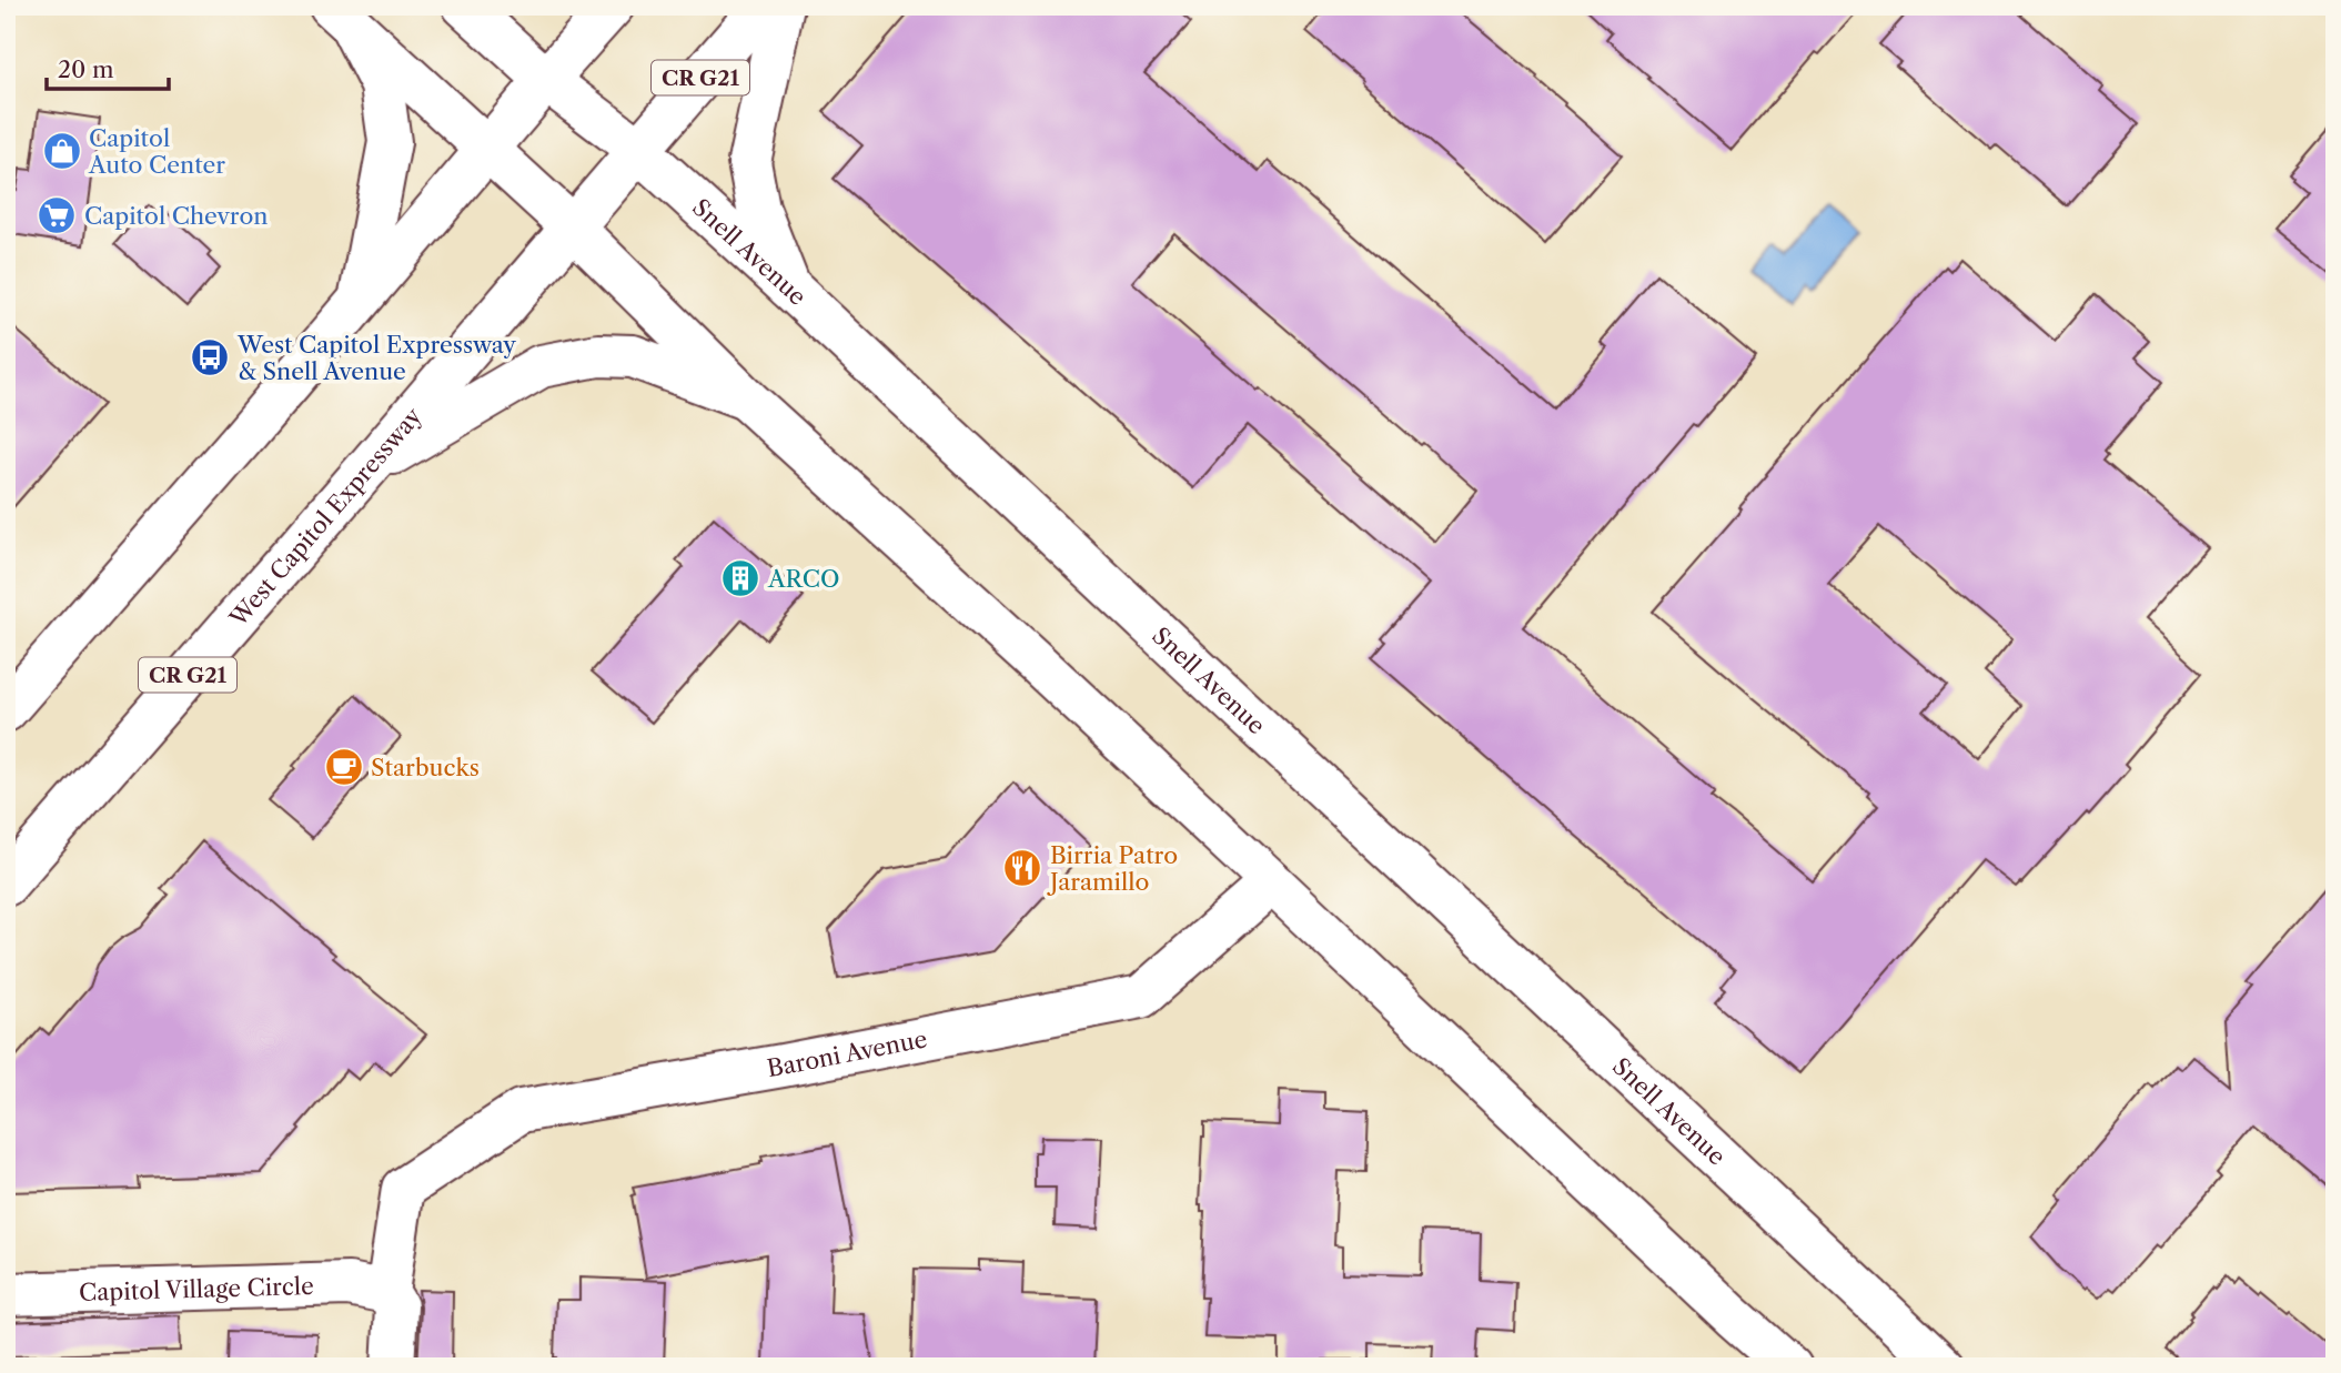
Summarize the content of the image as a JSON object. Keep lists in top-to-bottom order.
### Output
{
  "streets": {
    "main road": [
      "CR G21",
      "Snell Avenue",
      "West Capitol Expressway",
      "Baroni Avenue",
      "Capitol Village Circle"
    ]
  },
  "crossings": [
    ["Snell Avenue", "West Capitol Expressway"],
    ["Baroni Avenue", "Capitol Village Circle"]
  ],
  "places": {
    "shop": ["Capitol Auto Center"],
    "supermarket": ["Capitol Chevron"],
    "bus stop": ["West Capitol Expressway & Snell Avenue"],
    "building": ["ARCO"],
    "cafe": ["Starbucks"],
    "restaurant": ["Birria Patro Jaramillo"]
  },
  "scale_bar": "20 m"
}
